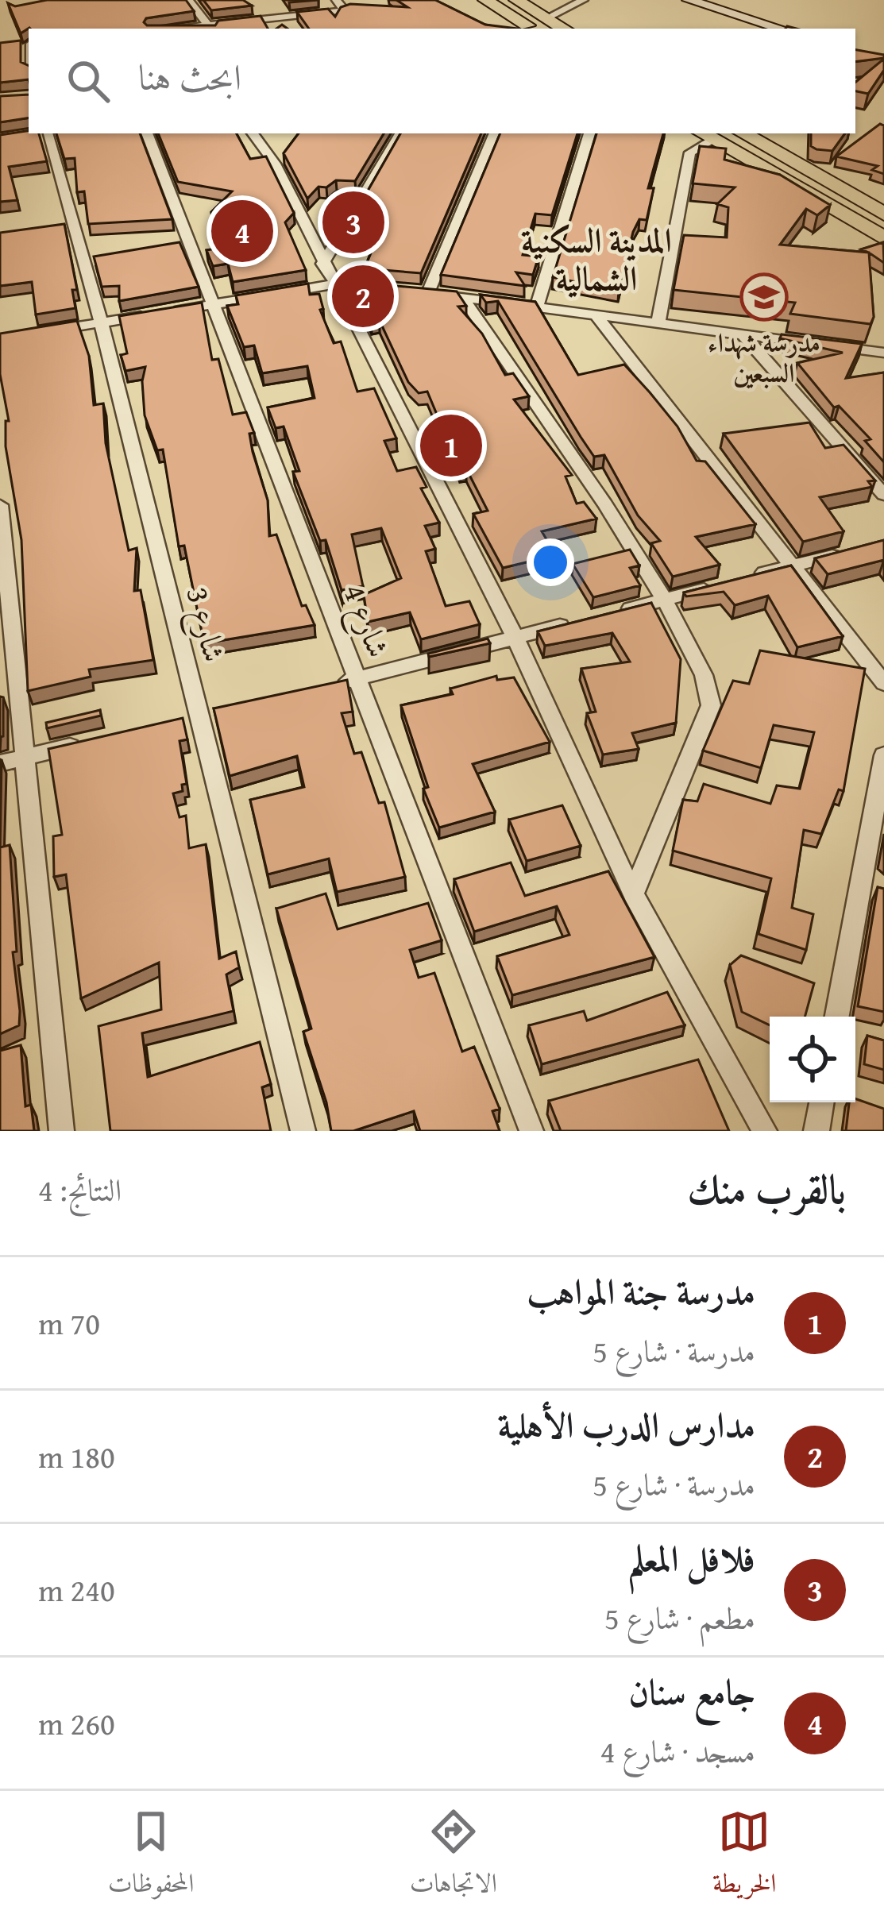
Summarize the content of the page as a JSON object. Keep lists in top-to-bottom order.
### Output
{
  "streets": {
    "street": ["شارع 4", "شارع 3"]
  },
  "districts": ["المدينة السكنية الشمالية"],
  "places": {
    "school or university": ["مدرسة شهداء السبعين"]
  },
  "page": {
    "search": "ابحث هنا",
    "pins": [
      "3",
      "4",
      "2",
      "1"
    ],
    "heading": ["بالقرب منك", "النتائج: 4"],
    "list": [
      {
        "mark": "1",
        "name": "مدرسة جنة المواهب",
        "note": "مدرسة · شارع 5",
        "value": "70 m"
      },
      {
        "mark": "2",
        "name": "مدارس الدرب الأهلية",
        "note": "مدرسة · شارع 5",
        "value": "180 m"
      },
      {
        "mark": "3",
        "name": "فلافل المعلم",
        "note": "مطعم · شارع 5",
        "value": "240 m"
      },
      {
        "mark": "4",
        "name": "جامع سنان",
        "note": "مسجد · شارع 4",
        "value": "260 m"
      }
    ],
    "nav": ["الخريطة", "الاتجاهات", "المحفوظات"]
  }
}
